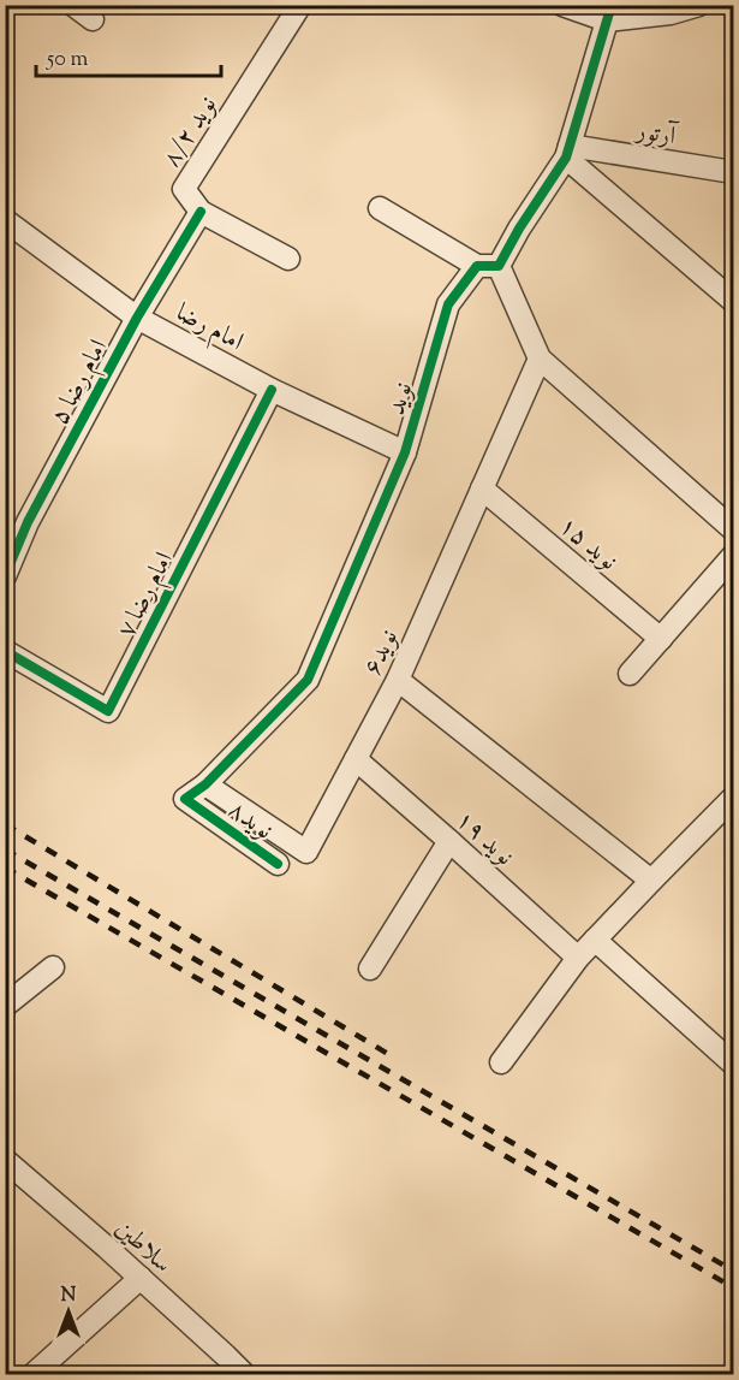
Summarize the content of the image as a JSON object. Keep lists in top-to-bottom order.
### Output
{
  "streets": {
    "street": [
      "نوید ۸/۲",
      "آرتور",
      "امام رضا",
      "امام رضا ۵",
      "نوید",
      "نوید ۱۵",
      "امام رضا ۷",
      "نوید۶",
      "نوید۸",
      "نوید ۱۹",
      "سلاطین"
    ]
  },
  "crossings": [
    ["نوید ۸/۲", "امام رضا ۵"],
    ["آرتور", "نوید"],
    ["امام رضا", "امام رضا ۵"],
    ["امام رضا", "نوید"],
    ["امام رضا", "امام رضا ۷"],
    ["نوید", "نوید۶"],
    ["نوید", "نوید۸"],
    ["نوید ۱۵", "نوید۶"],
    ["نوید۶", "نوید۸"],
    ["نوید۶", "نوید ۱۹"]
  ],
  "scale_bar": "50 m",
  "north": "top"
}
